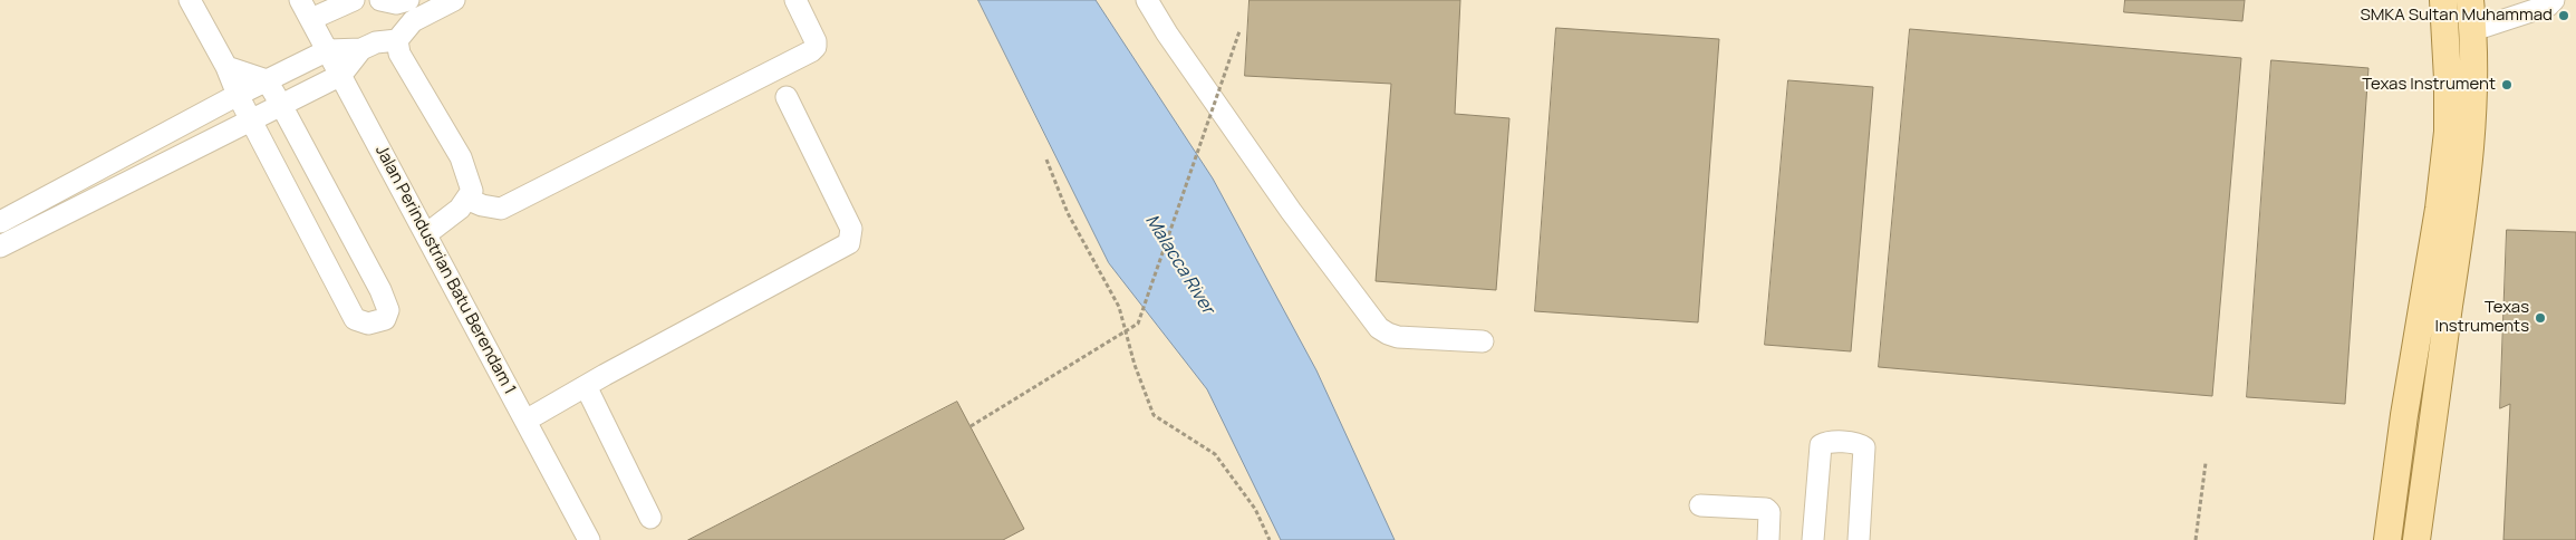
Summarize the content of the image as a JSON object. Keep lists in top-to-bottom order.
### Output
{
  "streets": {
    "street": ["Jalan Perindustrian Batu Berendam 1"]
  },
  "water": ["Malacca River"],
  "places": ["SMKA Sultan Muhammad", "Texas Instrument", "Texas Instruments"]
}
